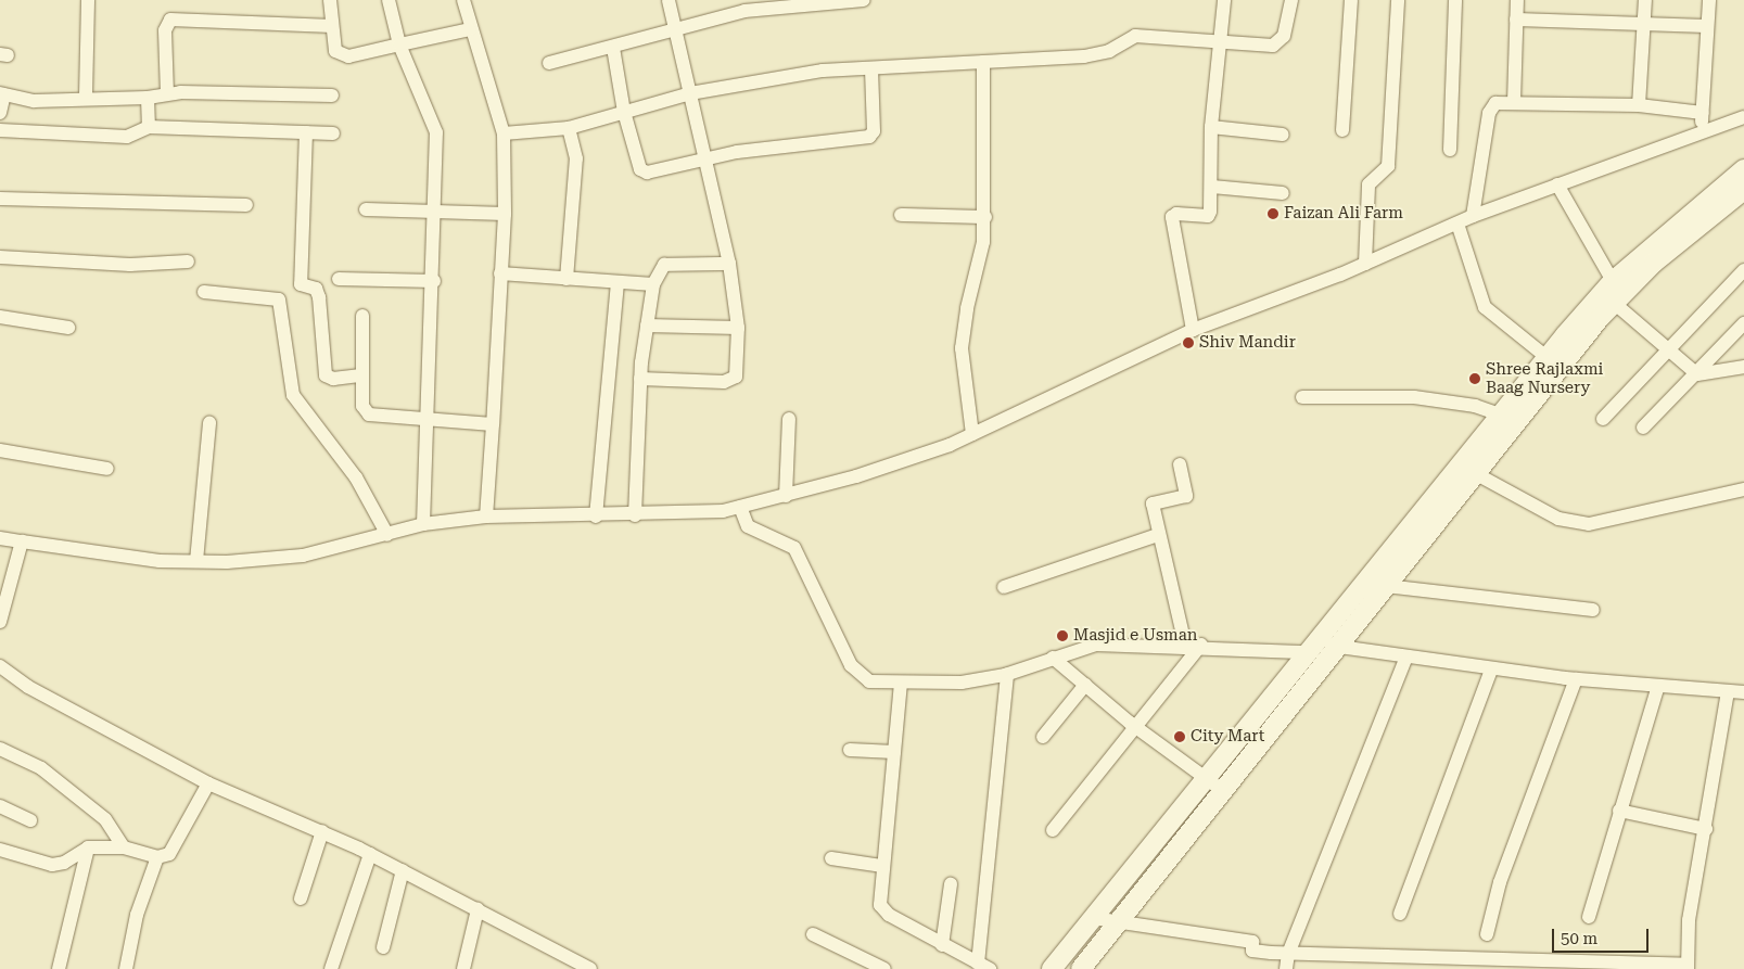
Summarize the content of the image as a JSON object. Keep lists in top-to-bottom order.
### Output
{
  "places": [
    "Faizan Ali Farm",
    "Shiv Mandir",
    "Shree Rajlaxmi Baag Nursery",
    "Masjid e Usman",
    "City Mart"
  ],
  "scale_bar": "50 m"
}
